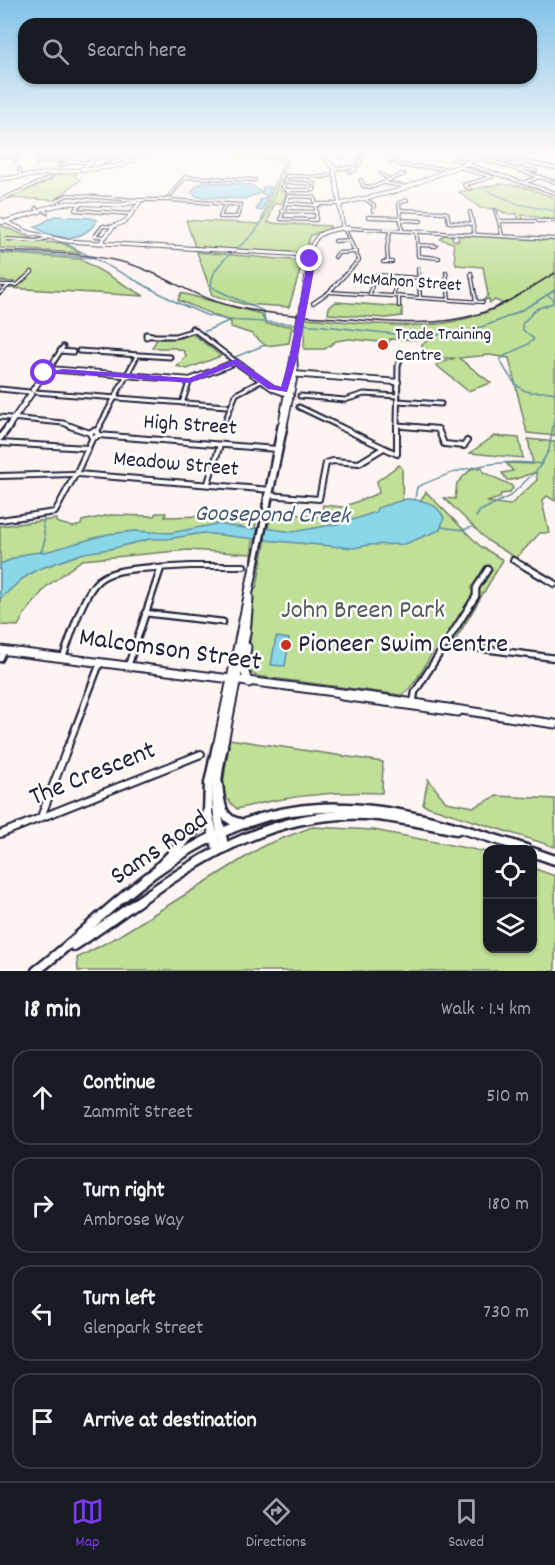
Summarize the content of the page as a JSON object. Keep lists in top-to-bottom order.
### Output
{
  "streets": {
    "main road": ["Malcomson Street", "Sams Road"],
    "street": [
      "McMahon Street",
      "High Street",
      "Meadow Street",
      "The Crescent"
    ]
  },
  "water": ["Goosepond Creek"],
  "parks": ["John Breen Park"],
  "places": ["Trade Training Centre", "Pioneer Swim Centre"],
  "page": {
    "search": "Search here",
    "heading": ["18 min", "Walk · 1.4 km"],
    "list": [
      ["Continue", "Zammit Street", "510 m"],
      ["Turn right", "Ambrose Way", "180 m"],
      ["Turn left", "Glenpark Street", "730 m"],
      "Arrive at destination"
    ],
    "nav": ["Map", "Directions", "Saved"]
  }
}
